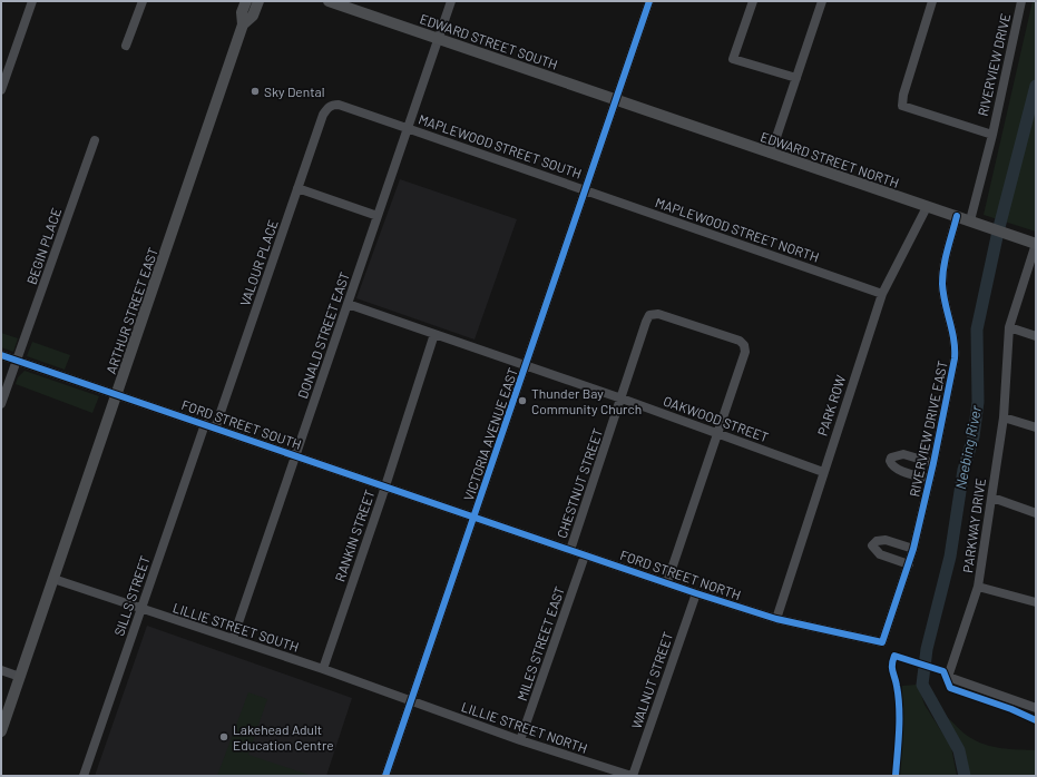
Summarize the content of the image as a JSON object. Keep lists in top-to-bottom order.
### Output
{
  "streets": {
    "main road": ["EDWARD STREET SOUTH", "EDWARD STREET NORTH", "ARTHUR STREET EAST"],
    "street": [
      "RIVERVIEW DRIVE",
      "MAPLEWOOD STREET SOUTH",
      "MAPLEWOOD STREET NORTH",
      "BEGIN PLACE",
      "VALOUR PLACE",
      "DONALD STREET EAST",
      "PARK ROW",
      "OAKWOOD STREET",
      "FORD STREET SOUTH",
      "RIVERVIEW DRIVE EAST",
      "VICTORIA AVENUE EAST",
      "CHESTNUT STREET",
      "PARKWAY DRIVE",
      "RANKIN STREET",
      "FORD STREET NORTH",
      "SILLS STREET",
      "LILLIE STREET SOUTH",
      "MILES STREET EAST",
      "WALNUT STREET",
      "LILLIE STREET NORTH"
    ]
  },
  "crossings": [
    ["EDWARD STREET SOUTH", "EDWARD STREET NORTH"],
    ["EDWARD STREET SOUTH", "DONALD STREET EAST"],
    ["EDWARD STREET SOUTH", "VICTORIA AVENUE EAST"],
    ["RIVERVIEW DRIVE", "EDWARD STREET NORTH"],
    ["MAPLEWOOD STREET SOUTH", "MAPLEWOOD STREET NORTH"],
    ["MAPLEWOOD STREET SOUTH", "VALOUR PLACE"],
    ["MAPLEWOOD STREET SOUTH", "DONALD STREET EAST"],
    ["MAPLEWOOD STREET SOUTH", "VICTORIA AVENUE EAST"],
    ["EDWARD STREET NORTH", "PARK ROW"],
    ["EDWARD STREET NORTH", "RIVERVIEW DRIVE EAST"],
    ["EDWARD STREET NORTH", "VICTORIA AVENUE EAST"],
    ["EDWARD STREET NORTH", "PARKWAY DRIVE"],
    ["MAPLEWOOD STREET NORTH", "PARK ROW"],
    ["MAPLEWOOD STREET NORTH", "VICTORIA AVENUE EAST"],
    ["BEGIN PLACE", "FORD STREET SOUTH"],
    ["VALOUR PLACE", "FORD STREET SOUTH"],
    ["ARTHUR STREET EAST", "FORD STREET SOUTH"],
    ["ARTHUR STREET EAST", "LILLIE STREET SOUTH"],
    ["DONALD STREET EAST", "OAKWOOD STREET"],
    ["DONALD STREET EAST", "FORD STREET SOUTH"],
    ["DONALD STREET EAST", "LILLIE STREET SOUTH"],
    ["PARK ROW", "OAKWOOD STREET"],
    ["PARK ROW", "FORD STREET NORTH"],
    ["OAKWOOD STREET", "VICTORIA AVENUE EAST"],
    ["OAKWOOD STREET", "CHESTNUT STREET"],
    ["OAKWOOD STREET", "RANKIN STREET"],
    ["FORD STREET SOUTH", "VICTORIA AVENUE EAST"],
    ["FORD STREET SOUTH", "RANKIN STREET"],
    ["FORD STREET SOUTH", "FORD STREET NORTH"],
    ["FORD STREET SOUTH", "SILLS STREET"],
    ["RIVERVIEW DRIVE EAST", "FORD STREET NORTH"],
    ["VICTORIA AVENUE EAST", "FORD STREET NORTH"],
    ["VICTORIA AVENUE EAST", "LILLIE STREET SOUTH"],
    ["VICTORIA AVENUE EAST", "LILLIE STREET NORTH"],
    ["CHESTNUT STREET", "FORD STREET NORTH"],
    ["RANKIN STREET", "LILLIE STREET SOUTH"],
    ["FORD STREET NORTH", "MILES STREET EAST"],
    ["FORD STREET NORTH", "WALNUT STREET"],
    ["SILLS STREET", "LILLIE STREET SOUTH"],
    ["LILLIE STREET SOUTH", "LILLIE STREET NORTH"],
    ["MILES STREET EAST", "LILLIE STREET NORTH"],
    ["WALNUT STREET", "LILLIE STREET NORTH"]
  ],
  "water": ["Neebing River"],
  "places": ["Sky Dental", "Thunder Bay Community Church", "Lakehead Adult Education Centre"]
}
